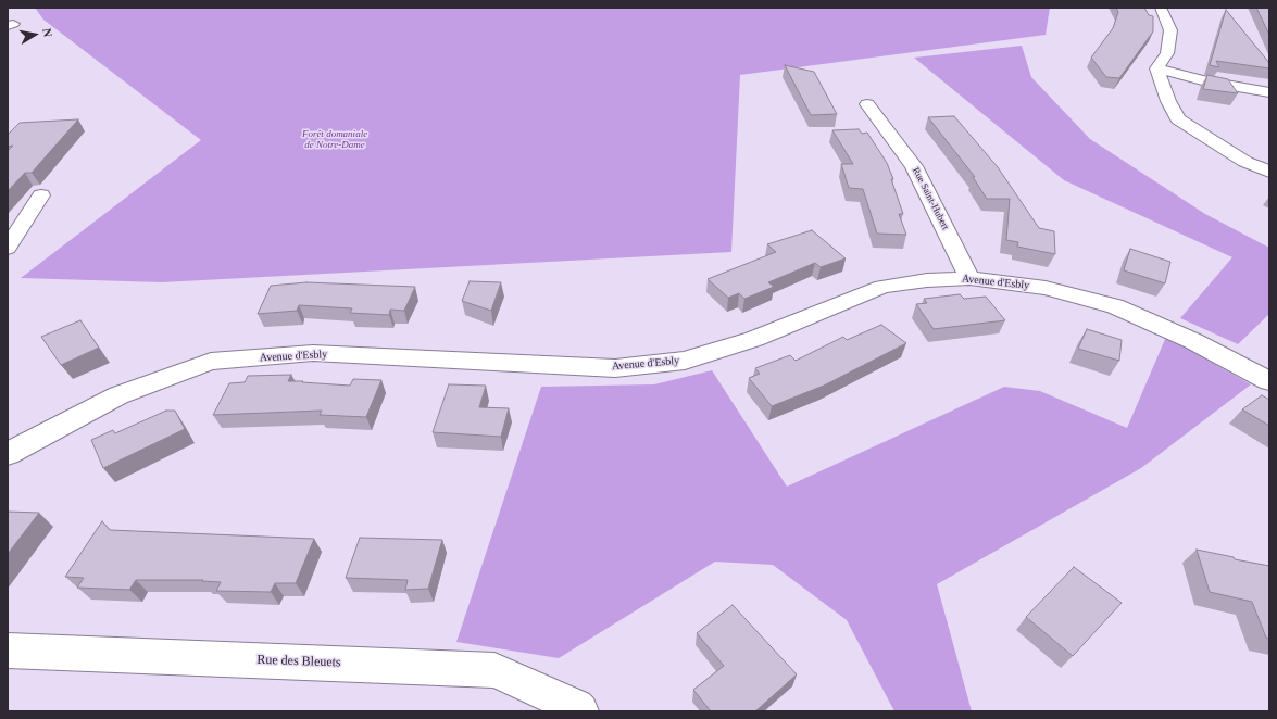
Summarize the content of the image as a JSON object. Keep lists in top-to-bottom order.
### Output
{
  "streets": {
    "street": ["Rue Saint-Hubert", "Avenue d'Esbly", "Rue des Bleuets"]
  },
  "crossings": [
    ["Rue Saint-Hubert", "Avenue d'Esbly"]
  ],
  "parks": ["Forêt domaniale de Notre-Dame"],
  "north": "right"
}
